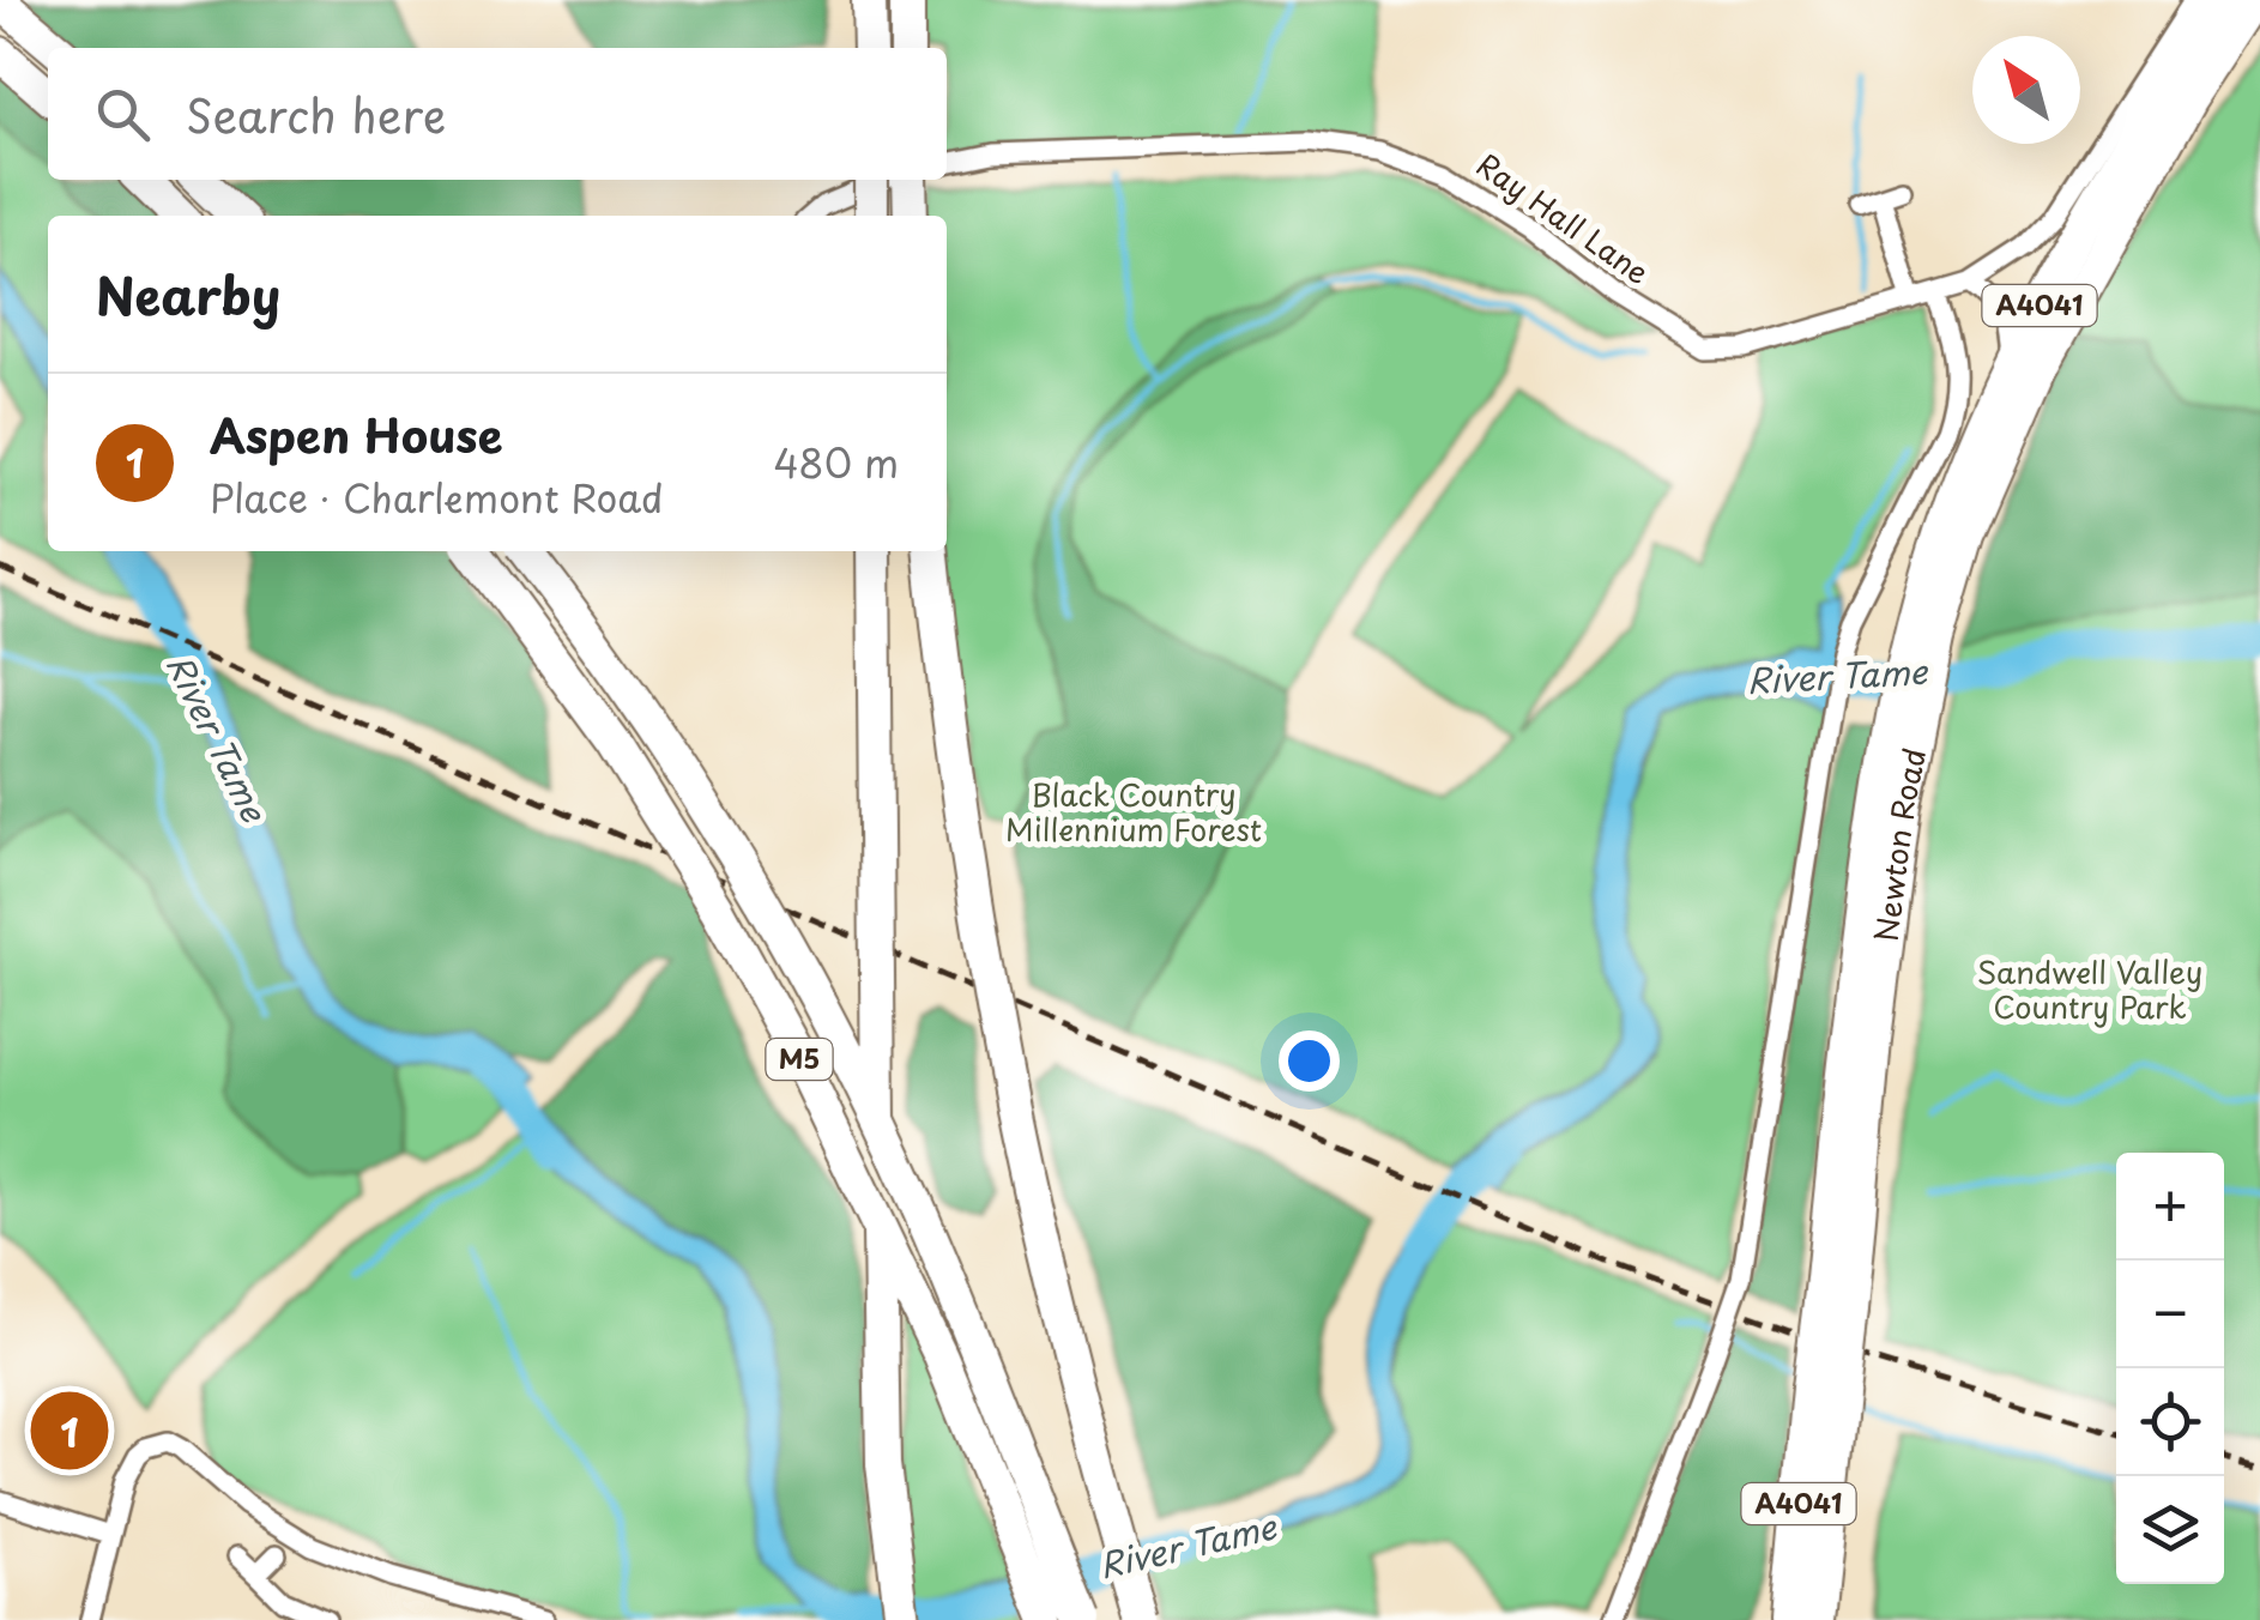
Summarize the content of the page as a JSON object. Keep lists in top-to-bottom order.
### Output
{
  "streets": {
    "highway": ["A4041", "Newton Road", "M5"],
    "street": ["Ray Hall Lane"]
  },
  "water": ["River Tame"],
  "parks": ["Black Country Millennium Forest", "Sandwell Valley Country Park"],
  "north": "top left",
  "page": {
    "search": "Search here",
    "heading": "Nearby",
    "list": [
      {
        "mark": "1",
        "name": "Aspen House",
        "note": "Place · Charlemont Road",
        "value": "480 m"
      }
    ],
    "map_buttons": ["+", "−"],
    "pins": "1"
  }
}
